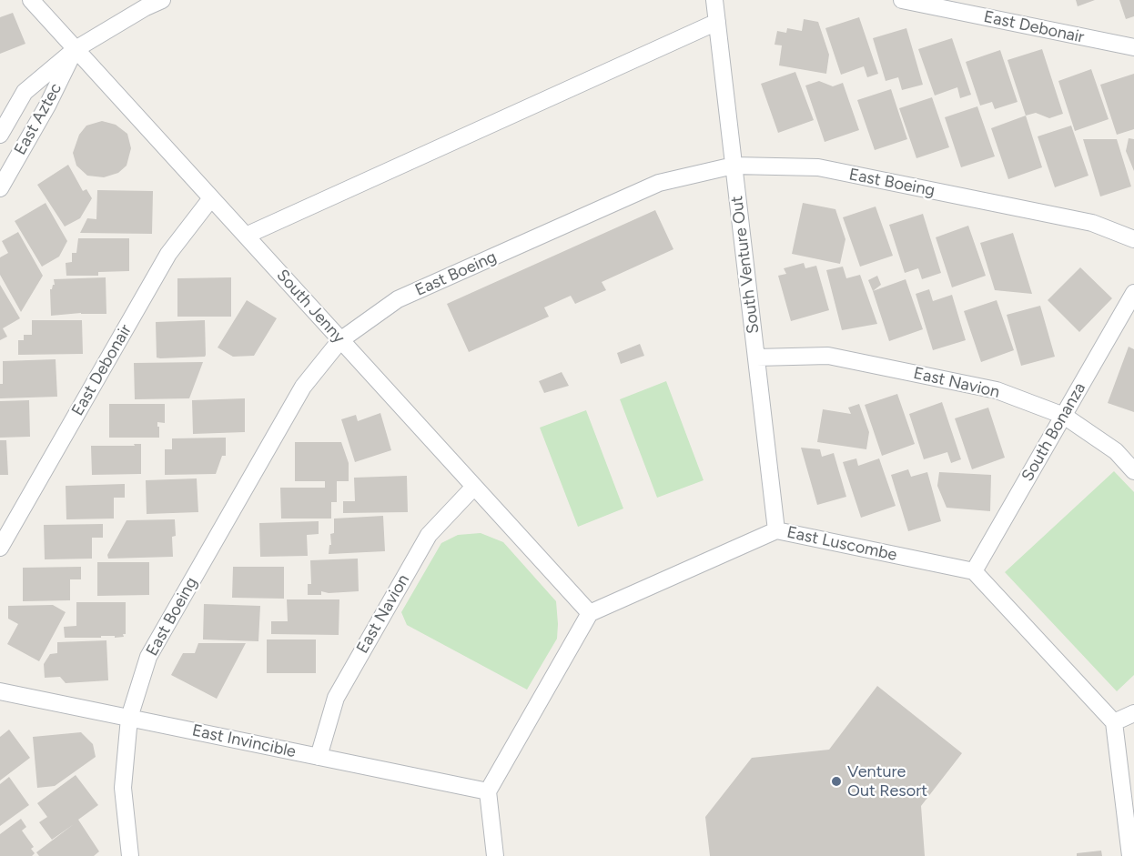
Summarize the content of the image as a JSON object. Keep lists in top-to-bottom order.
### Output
{
  "streets": {
    "lane": [
      "East Debonair",
      "East Aztec",
      "East Boeing",
      "South Venture Out",
      "South Jenny",
      "East Navion",
      "South Bonanza",
      "East Luscombe",
      "East Invincible"
    ]
  },
  "crossings": [
    ["East Debonair", "South Jenny"],
    ["East Aztec", "South Jenny"],
    ["East Boeing", "South Venture Out"],
    ["East Boeing", "South Jenny"],
    ["East Boeing", "East Invincible"],
    ["South Venture Out", "East Navion"],
    ["South Venture Out", "East Luscombe"],
    ["South Jenny", "East Navion"],
    ["South Jenny", "East Luscombe"],
    ["East Navion", "South Bonanza"],
    ["East Navion", "East Invincible"],
    ["South Bonanza", "East Luscombe"]
  ],
  "places": ["Venture Out Resort"]
}
